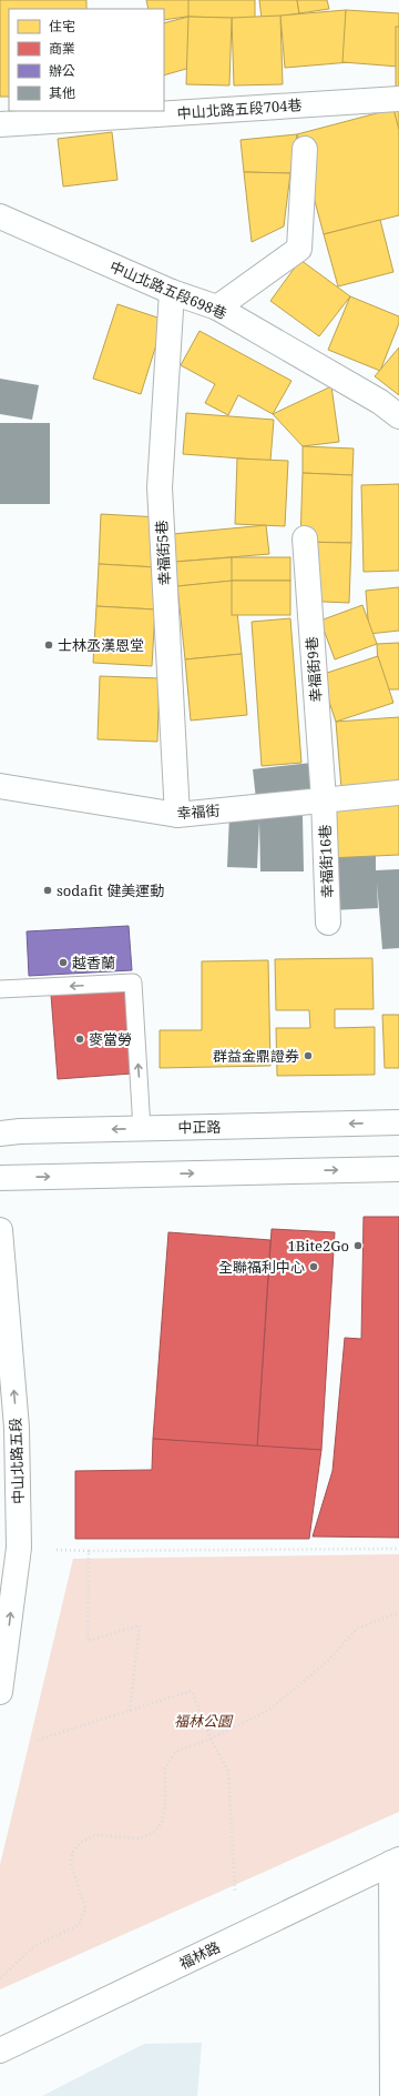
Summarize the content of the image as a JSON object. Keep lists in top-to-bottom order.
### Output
{
  "streets": {
    "street": [
      "中山北路五段704巷",
      "中山北路五段698巷",
      "幸福街5巷",
      "幸福街9巷",
      "幸福街",
      "幸福街16巷",
      "中正路",
      "中山北路五段",
      "福林路"
    ]
  },
  "crossings": [
    ["中山北路五段698巷", "幸福街5巷"],
    ["幸福街5巷", "幸福街"],
    ["幸福街9巷", "幸福街"],
    ["幸福街9巷", "幸福街16巷"],
    ["幸福街", "幸福街16巷"]
  ],
  "one_way": ["中山北路五段"],
  "parks": ["福林公園"],
  "places": [
    "士林丞漢恩堂",
    "sodafit 健美運動",
    "越香蘭",
    "麥當勞",
    "群益金鼎證券",
    "1Bite2Go",
    "全聯福利中心"
  ],
  "legend": [
    "住宅",
    "商業",
    "辦公",
    "其他"
  ]
}
